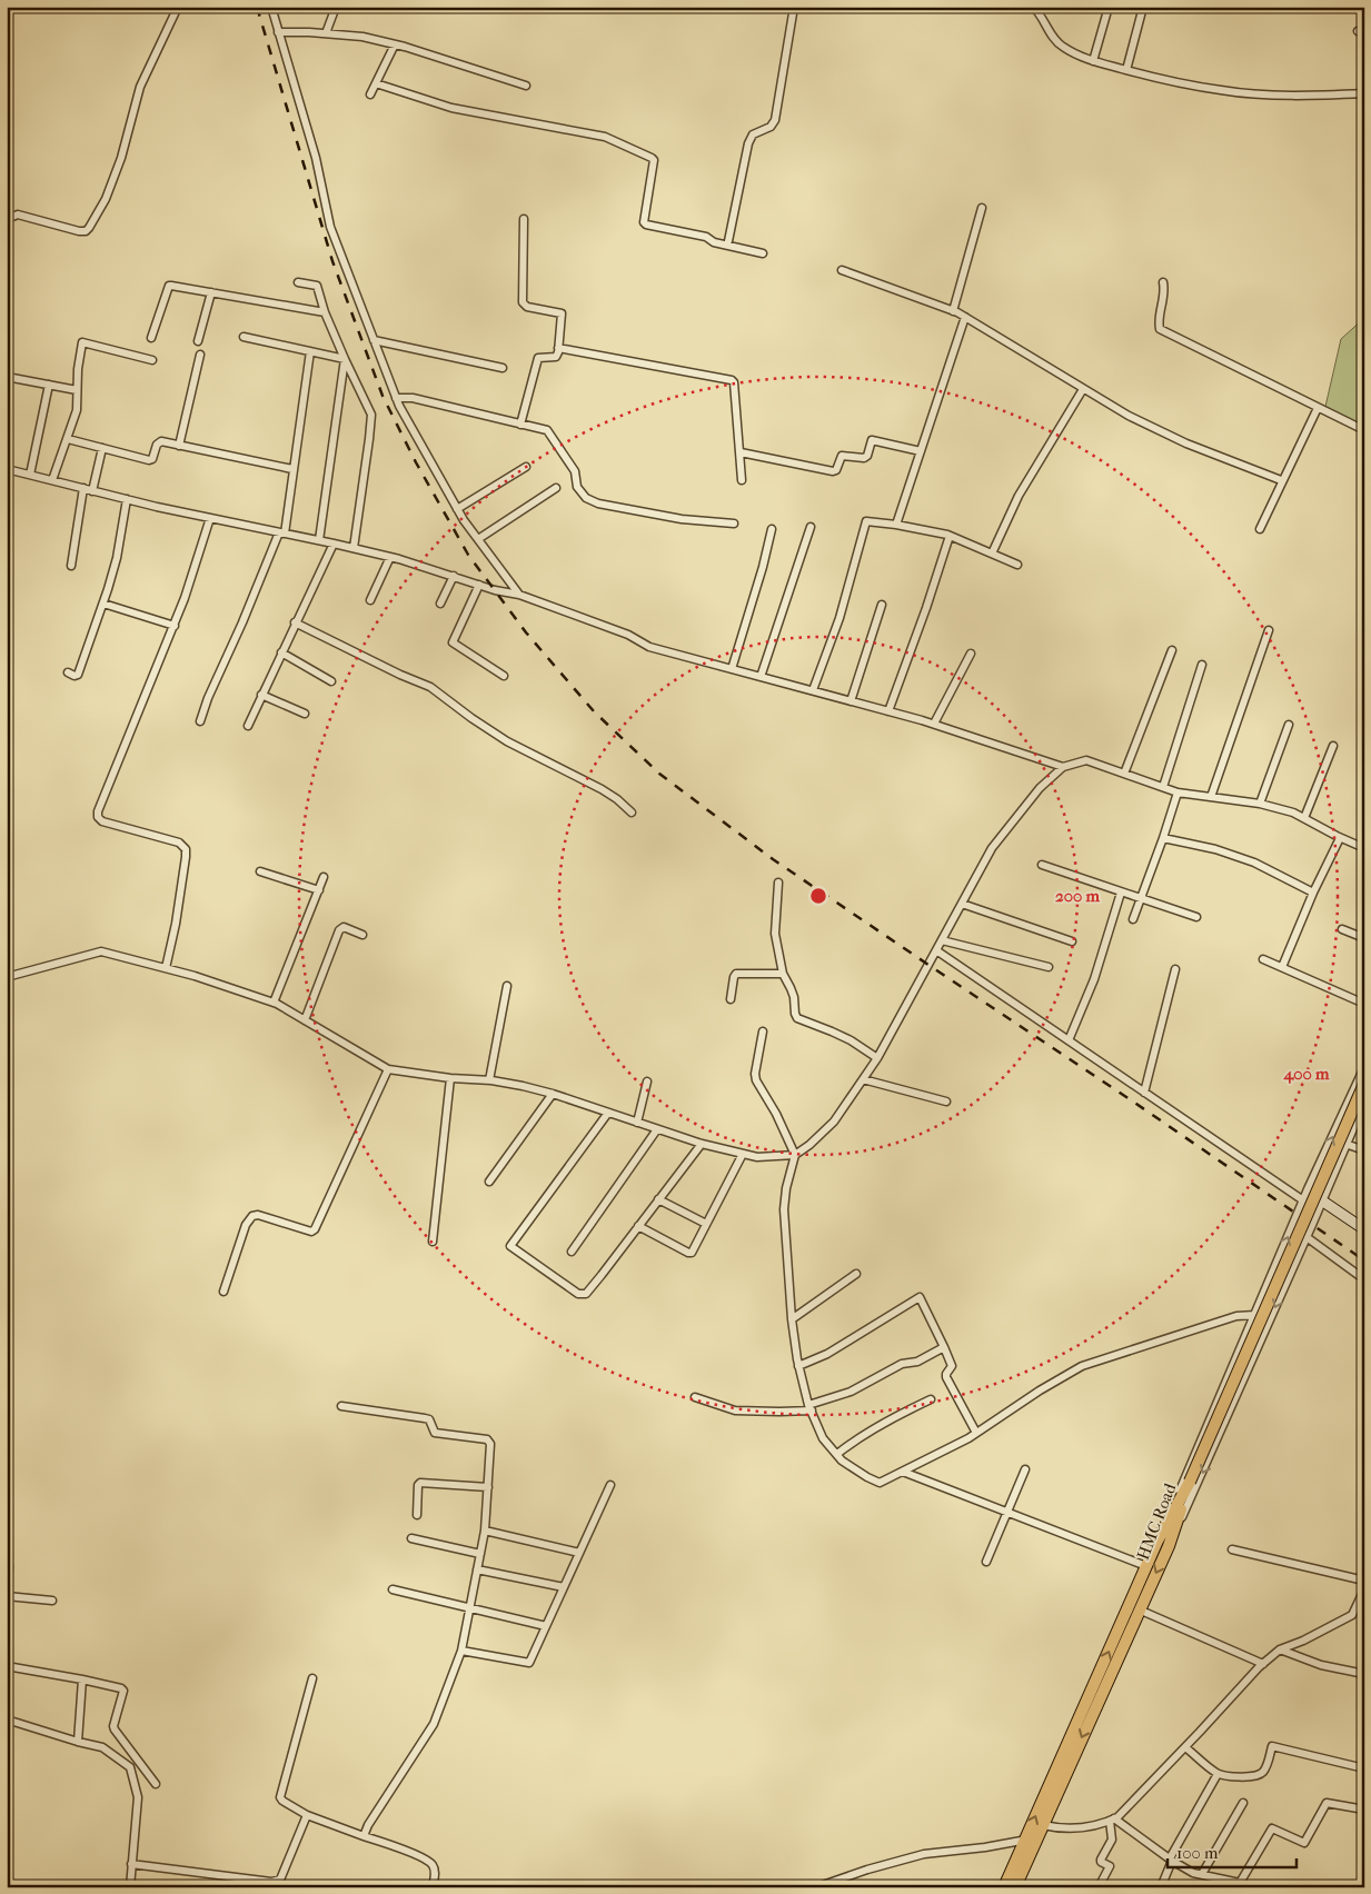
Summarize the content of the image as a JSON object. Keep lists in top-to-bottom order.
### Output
{
  "streets": {
    "main road": ["HMC Road"]
  },
  "scale_bar": "100 m",
  "rings": ["200 m", "400 m"]
}
